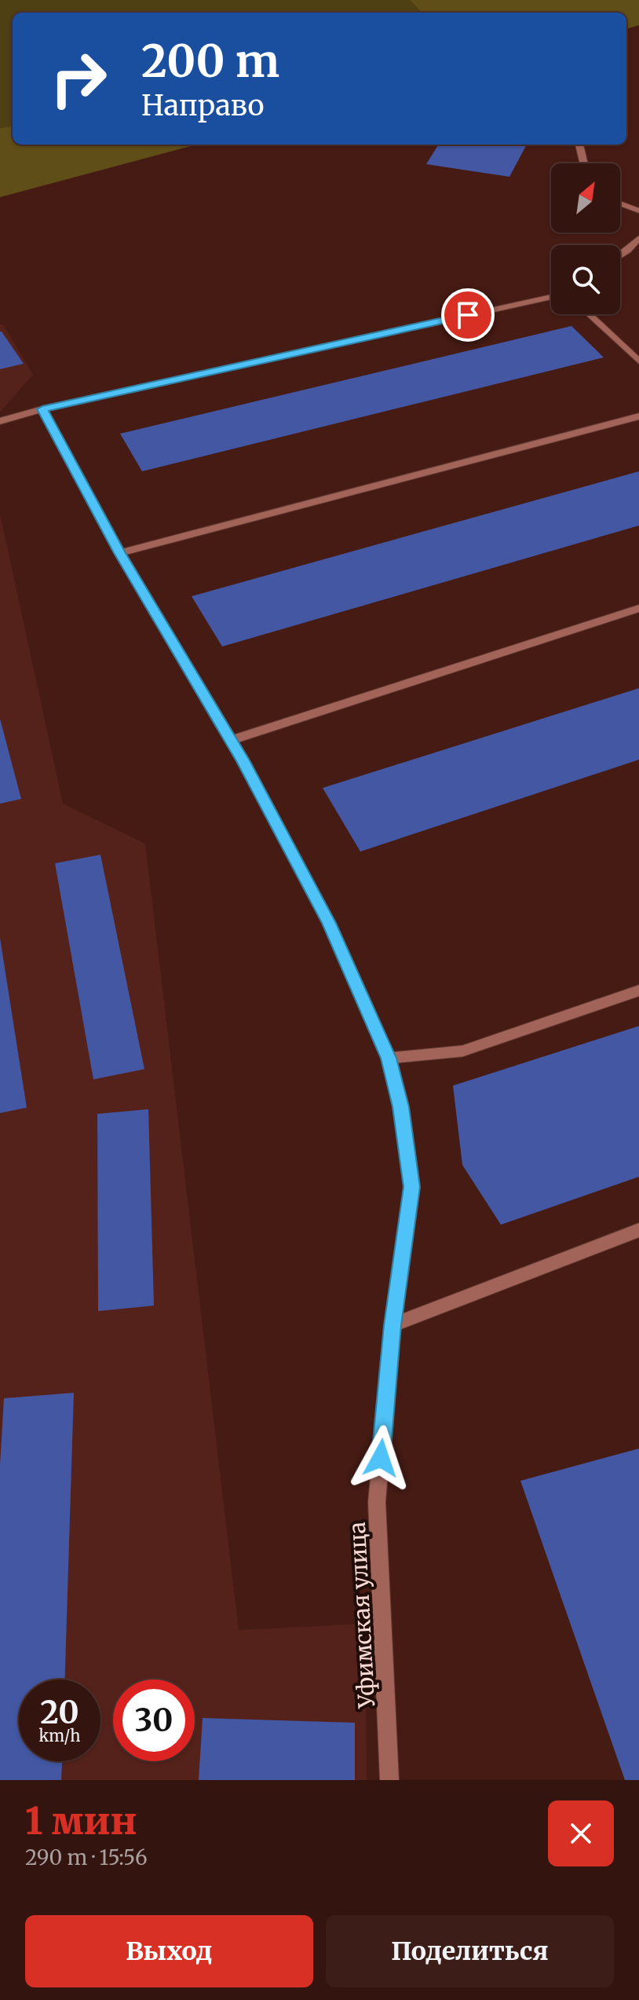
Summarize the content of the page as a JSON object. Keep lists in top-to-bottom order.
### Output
{
  "streets": {
    "street": ["Уфимская улица"]
  },
  "north": "top right",
  "page": {
    "turn": ["200 m", "Направо"],
    "speed": "20 km/h",
    "limit": "30",
    "heading": ["1 мин", "290 m · 15:56"],
    "buttons": ["Выход", "Поделиться"]
  }
}
